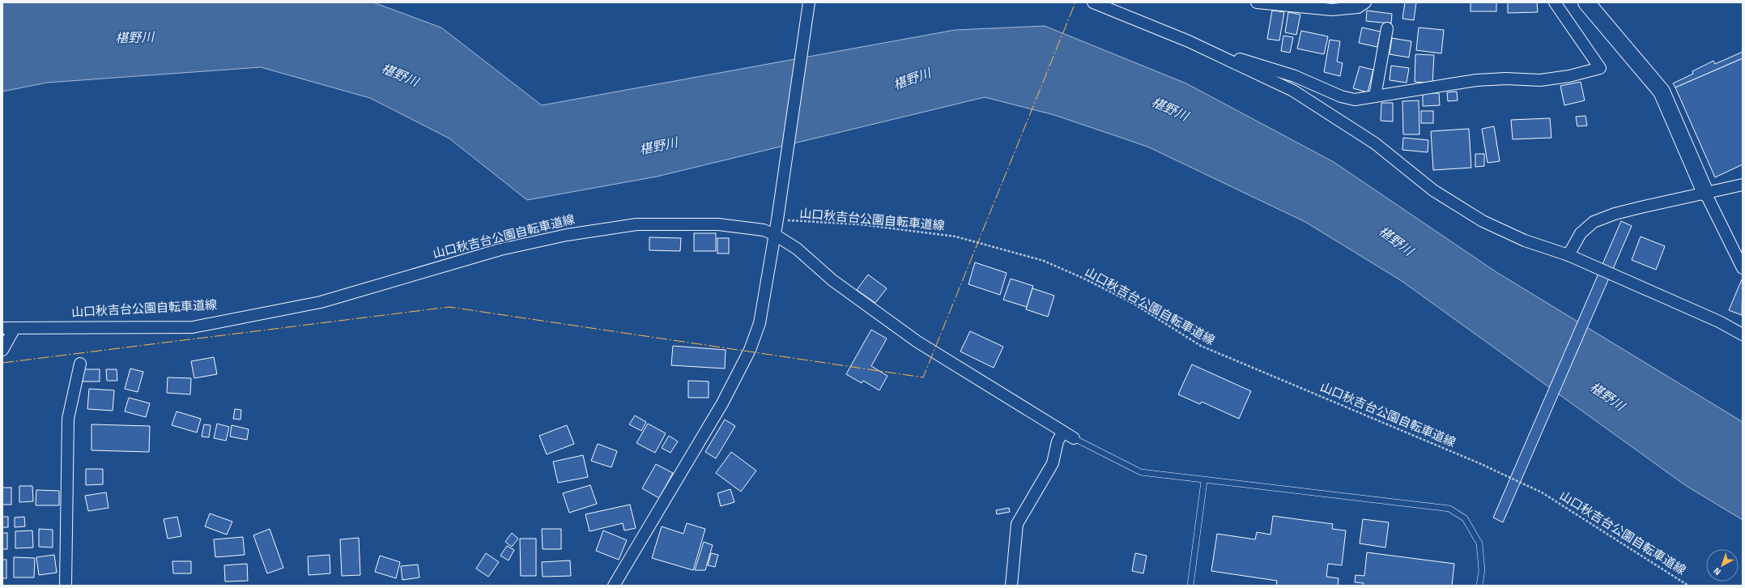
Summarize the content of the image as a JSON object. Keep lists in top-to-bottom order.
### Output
{
  "streets": {
    "path": ["山口秋吉台公園自転車道線"]
  },
  "water": ["椹野川"],
  "north": "bottom left"
}
